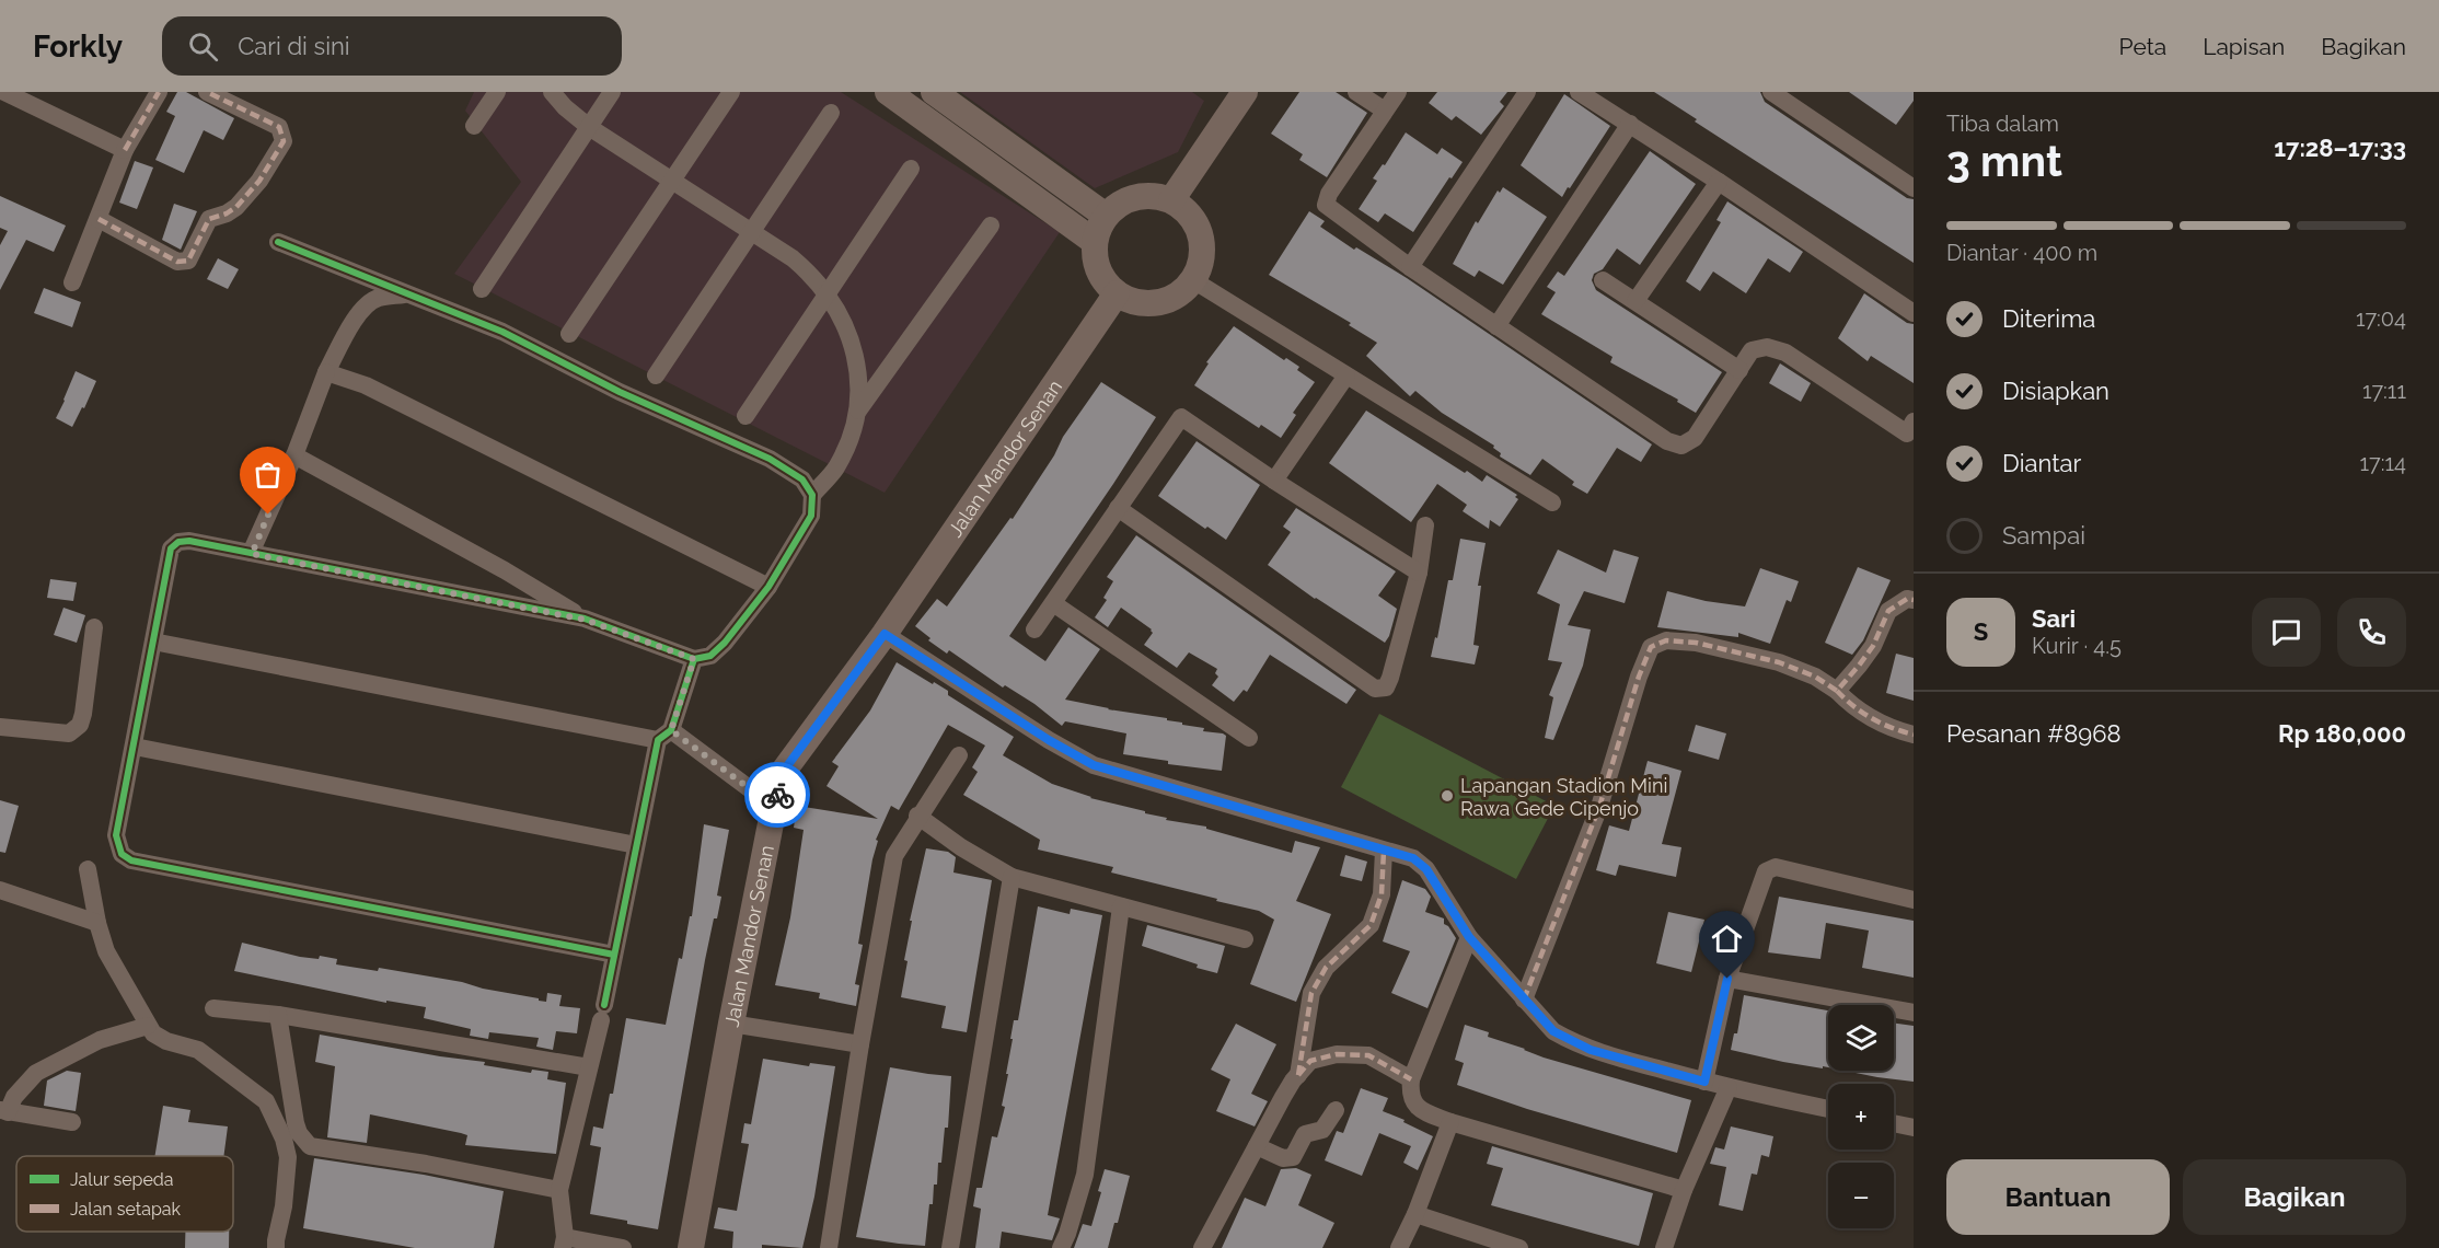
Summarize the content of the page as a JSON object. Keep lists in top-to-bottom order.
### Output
{
  "streets": {
    "street": ["Jalan Mandor Senan"]
  },
  "places": ["Lapangan Stadion Mini Rawa Gede Cipenjo"],
  "legend": ["Jalur sepeda", "Jalan setapak"],
  "page": {
    "header": "Forkly",
    "search": "Cari di sini",
    "nav": ["Peta", "Lapisan", "Bagikan"],
    "heading": ["3 mnt", "Tiba dalam", "17:28–17:33"],
    "panel": [
      "Sari",
      "Kurir · 4.5",
      "Pesanan #8968",
      "Rp 180,000"
    ],
    "bar": "Diantar · 400 m",
    "list": [
      ["Diterima", "17:04"],
      ["Disiapkan", "17:11"],
      ["Diantar", "17:14"],
      "Sampai"
    ],
    "round": "S",
    "map_buttons": ["+", "−"],
    "buttons": ["Bantuan", "Bagikan"]
  }
}
